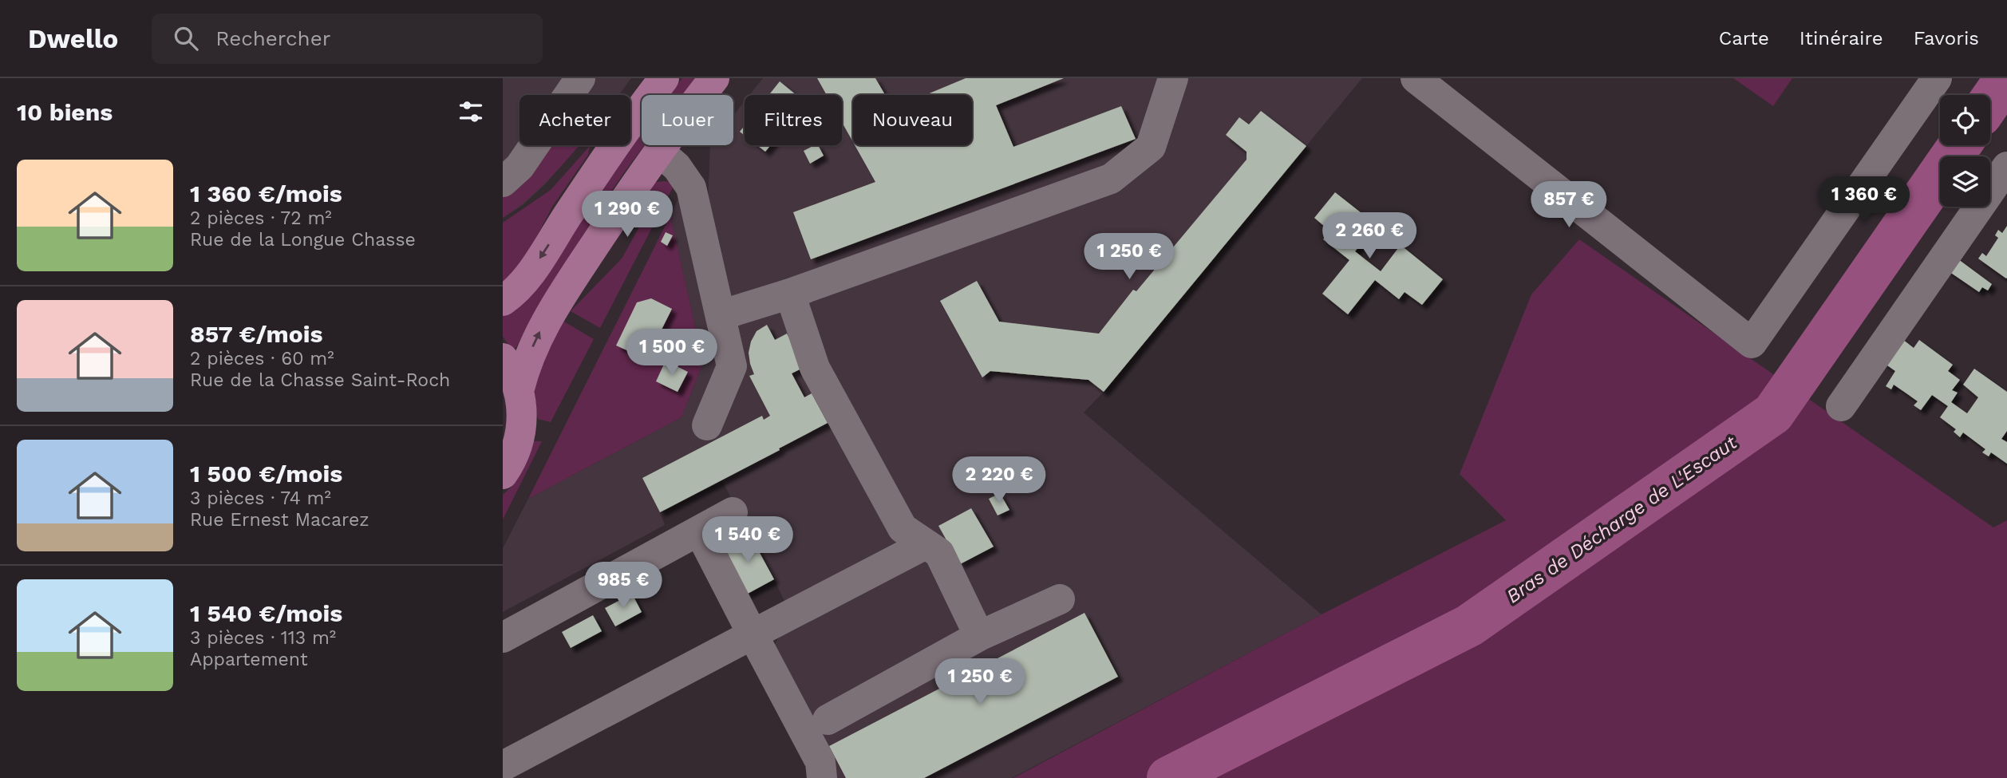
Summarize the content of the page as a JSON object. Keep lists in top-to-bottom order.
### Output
{
  "water": ["Bras de Décharge de L'Escaut"],
  "page": {
    "header": "Dwello",
    "search": "Rechercher",
    "nav": ["Carte", "Itinéraire", "Favoris"],
    "heading": "10 biens",
    "chip": [
      "Acheter",
      "Louer",
      "Filtres",
      "Nouveau"
    ],
    "list": [
      {
        "name": "1 360 €/mois",
        "note": "2 pièces · 72 m² · Rue de la Longue Chasse"
      },
      {
        "name": "857 €/mois",
        "note": "2 pièces · 60 m² · Rue de la Chasse Saint-Roch"
      },
      {
        "name": "1 500 €/mois",
        "note": "3 pièces · 74 m² · Rue Ernest Macarez"
      },
      {
        "name": "1 540 €/mois",
        "note": "3 pièces · 113 m² · Appartement"
      }
    ],
    "price": [
      "1 360 €",
      "857 €",
      "1 290 €",
      "2 260 €",
      "1 250 €",
      "1 500 €",
      "2 220 €",
      "1 540 €",
      "985 €",
      "1 250 €"
    ]
  }
}
